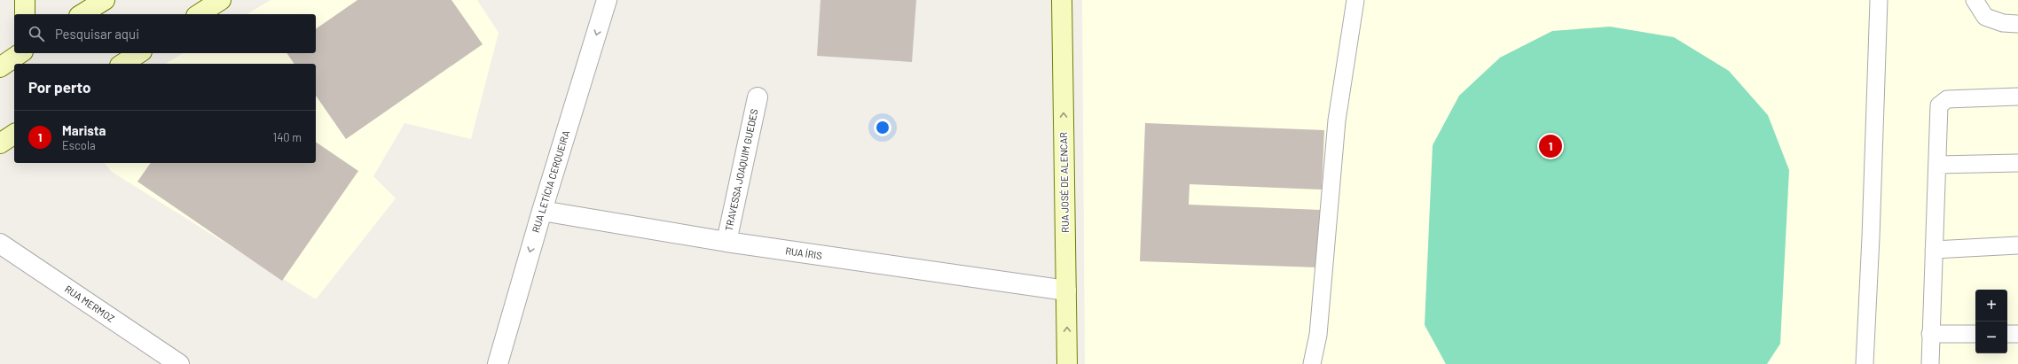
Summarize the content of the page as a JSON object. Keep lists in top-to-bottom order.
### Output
{
  "streets": {
    "street": [
      "TRAVESSA JOAQUIM GUEDES",
      "RUA LETÍCIA CERQUEIRA",
      "RUA JOSÉ DE ALENCAR",
      "RUA ÍRIS",
      "RUA MERMOZ"
    ]
  },
  "crossings": [
    ["TRAVESSA JOAQUIM GUEDES", "RUA ÍRIS"],
    ["RUA LETÍCIA CERQUEIRA", "RUA ÍRIS"],
    ["RUA JOSÉ DE ALENCAR", "RUA ÍRIS"]
  ],
  "one_way": ["RUA LETÍCIA CERQUEIRA", "RUA JOSÉ DE ALENCAR"],
  "page": {
    "search": "Pesquisar aqui",
    "heading": "Por perto",
    "list": [
      {
        "mark": "1",
        "name": "Marista",
        "note": "Escola",
        "value": "140 m"
      }
    ],
    "pins": "1",
    "map_buttons": ["+", "−"]
  }
}
